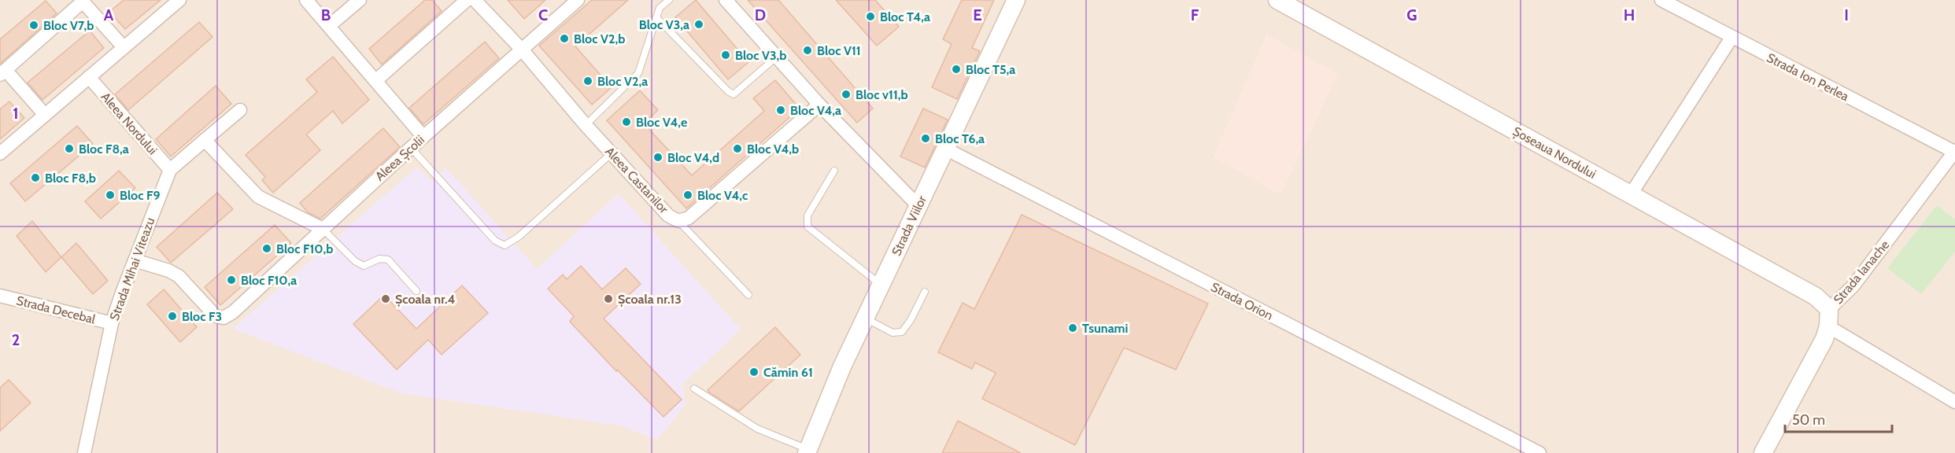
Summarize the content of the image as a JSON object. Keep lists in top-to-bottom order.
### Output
{
  "streets": {
    "street": [
      "Strada Ion Perlea",
      "Aleea Nordului",
      "Șoseaua Nordului",
      "Aleea Școlii",
      "Aleea Castanilor",
      "Strada Viilor",
      "Strada Mihai Viteazu",
      "Strada Ianache",
      "Strada Orion",
      "Strada Decebal"
    ]
  },
  "crossings": [
    ["Strada Ion Perlea", "Strada Ianache"],
    ["Aleea Nordului", "Strada Mihai Viteazu"],
    ["Șoseaua Nordului", "Strada Ianache"],
    ["Aleea Școlii", "Aleea Castanilor"],
    ["Aleea Școlii", "Strada Mihai Viteazu"],
    ["Strada Viilor", "Strada Orion"],
    ["Strada Mihai Viteazu", "Strada Decebal"]
  ],
  "places": [
    "Bloc T4,a",
    "Bloc V3,a",
    "Bloc V7,b",
    "Bloc V2,b",
    "Bloc V11",
    "Bloc V3,b",
    "Bloc T5,a",
    "Bloc V2,a",
    "Bloc v11,b",
    "Bloc V4,a",
    "Bloc V4,e",
    "Bloc T6,a",
    "Bloc F8,a",
    "Bloc V4,b",
    "Bloc V4,d",
    "Bloc F8,b",
    "Bloc F9",
    "Bloc V4,c",
    "Bloc F10,b",
    "Bloc F10,a",
    "Școala nr.4",
    "Școala nr.13",
    "Bloc F3",
    "Tsunami",
    "Cămin 61"
  ],
  "scale_bar": "50 m",
  "grid": {
    "columns": [
      "A",
      "B",
      "C",
      "D",
      "E",
      "F",
      "G",
      "H",
      "I"
    ],
    "rows": ["1", "2"]
  }
}
